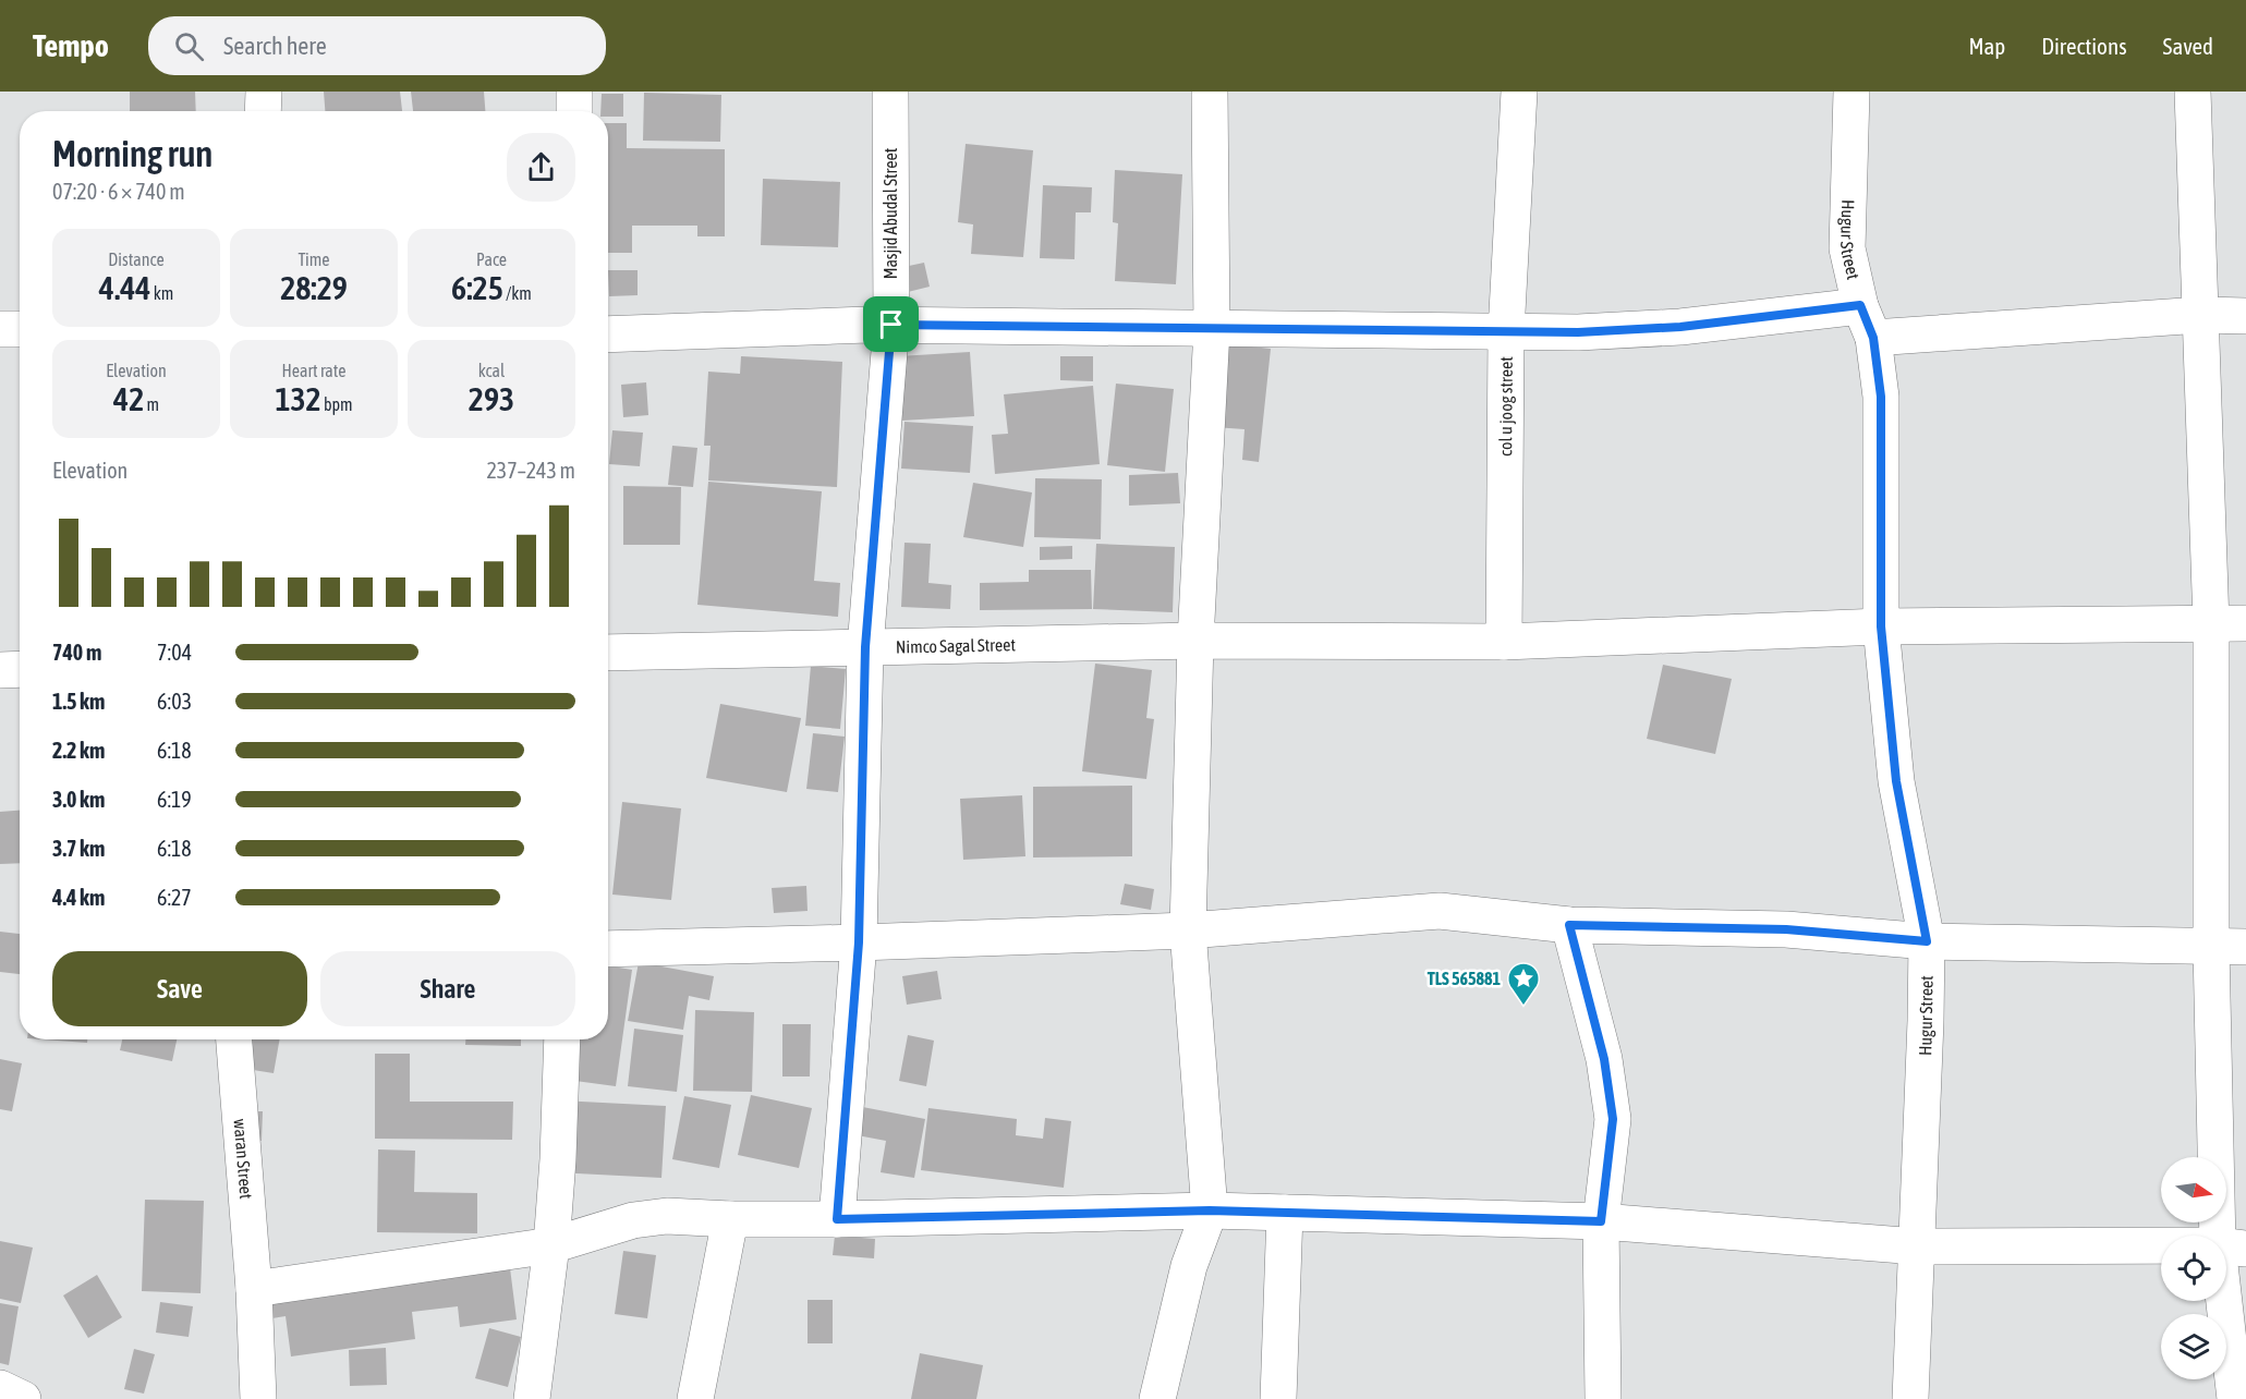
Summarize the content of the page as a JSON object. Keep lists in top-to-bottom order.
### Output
{
  "streets": {
    "street": [
      "Masjid Abudal Street",
      "Hugur Street",
      "col u joog street",
      "Nimco Sagal Street",
      "waran Street"
    ]
  },
  "crossings": [
    ["Masjid Abudal Street", "Nimco Sagal Street"],
    ["Hugur Street", "Nimco Sagal Street"],
    ["col u joog street", "Nimco Sagal Street"]
  ],
  "places": {
    "place": ["TLS 565881"]
  },
  "north": "right",
  "page": {
    "header": "Tempo",
    "search": "Search here",
    "nav": ["Map", "Directions", "Saved"],
    "heading": ["Morning run", "07:20 · 6 × 740 m"],
    "stats": [
      ["Distance", "4.44 km"],
      ["Time", "28:29"],
      ["Pace", "6:25 /km"],
      ["Elevation", "42 m"],
      ["Heart rate", "132 bpm"],
      ["kcal", "293"]
    ],
    "chart": ["Elevation", "237–243 m"],
    "list": [
      {
        "name": "740 m",
        "note": "7:04"
      },
      {
        "name": "1.5 km",
        "note": "6:03"
      },
      {
        "name": "2.2 km",
        "note": "6:18"
      },
      {
        "name": "3.0 km",
        "note": "6:19"
      },
      {
        "name": "3.7 km",
        "note": "6:18"
      },
      {
        "name": "4.4 km",
        "note": "6:27"
      }
    ],
    "buttons": ["Save", "Share"]
  }
}
